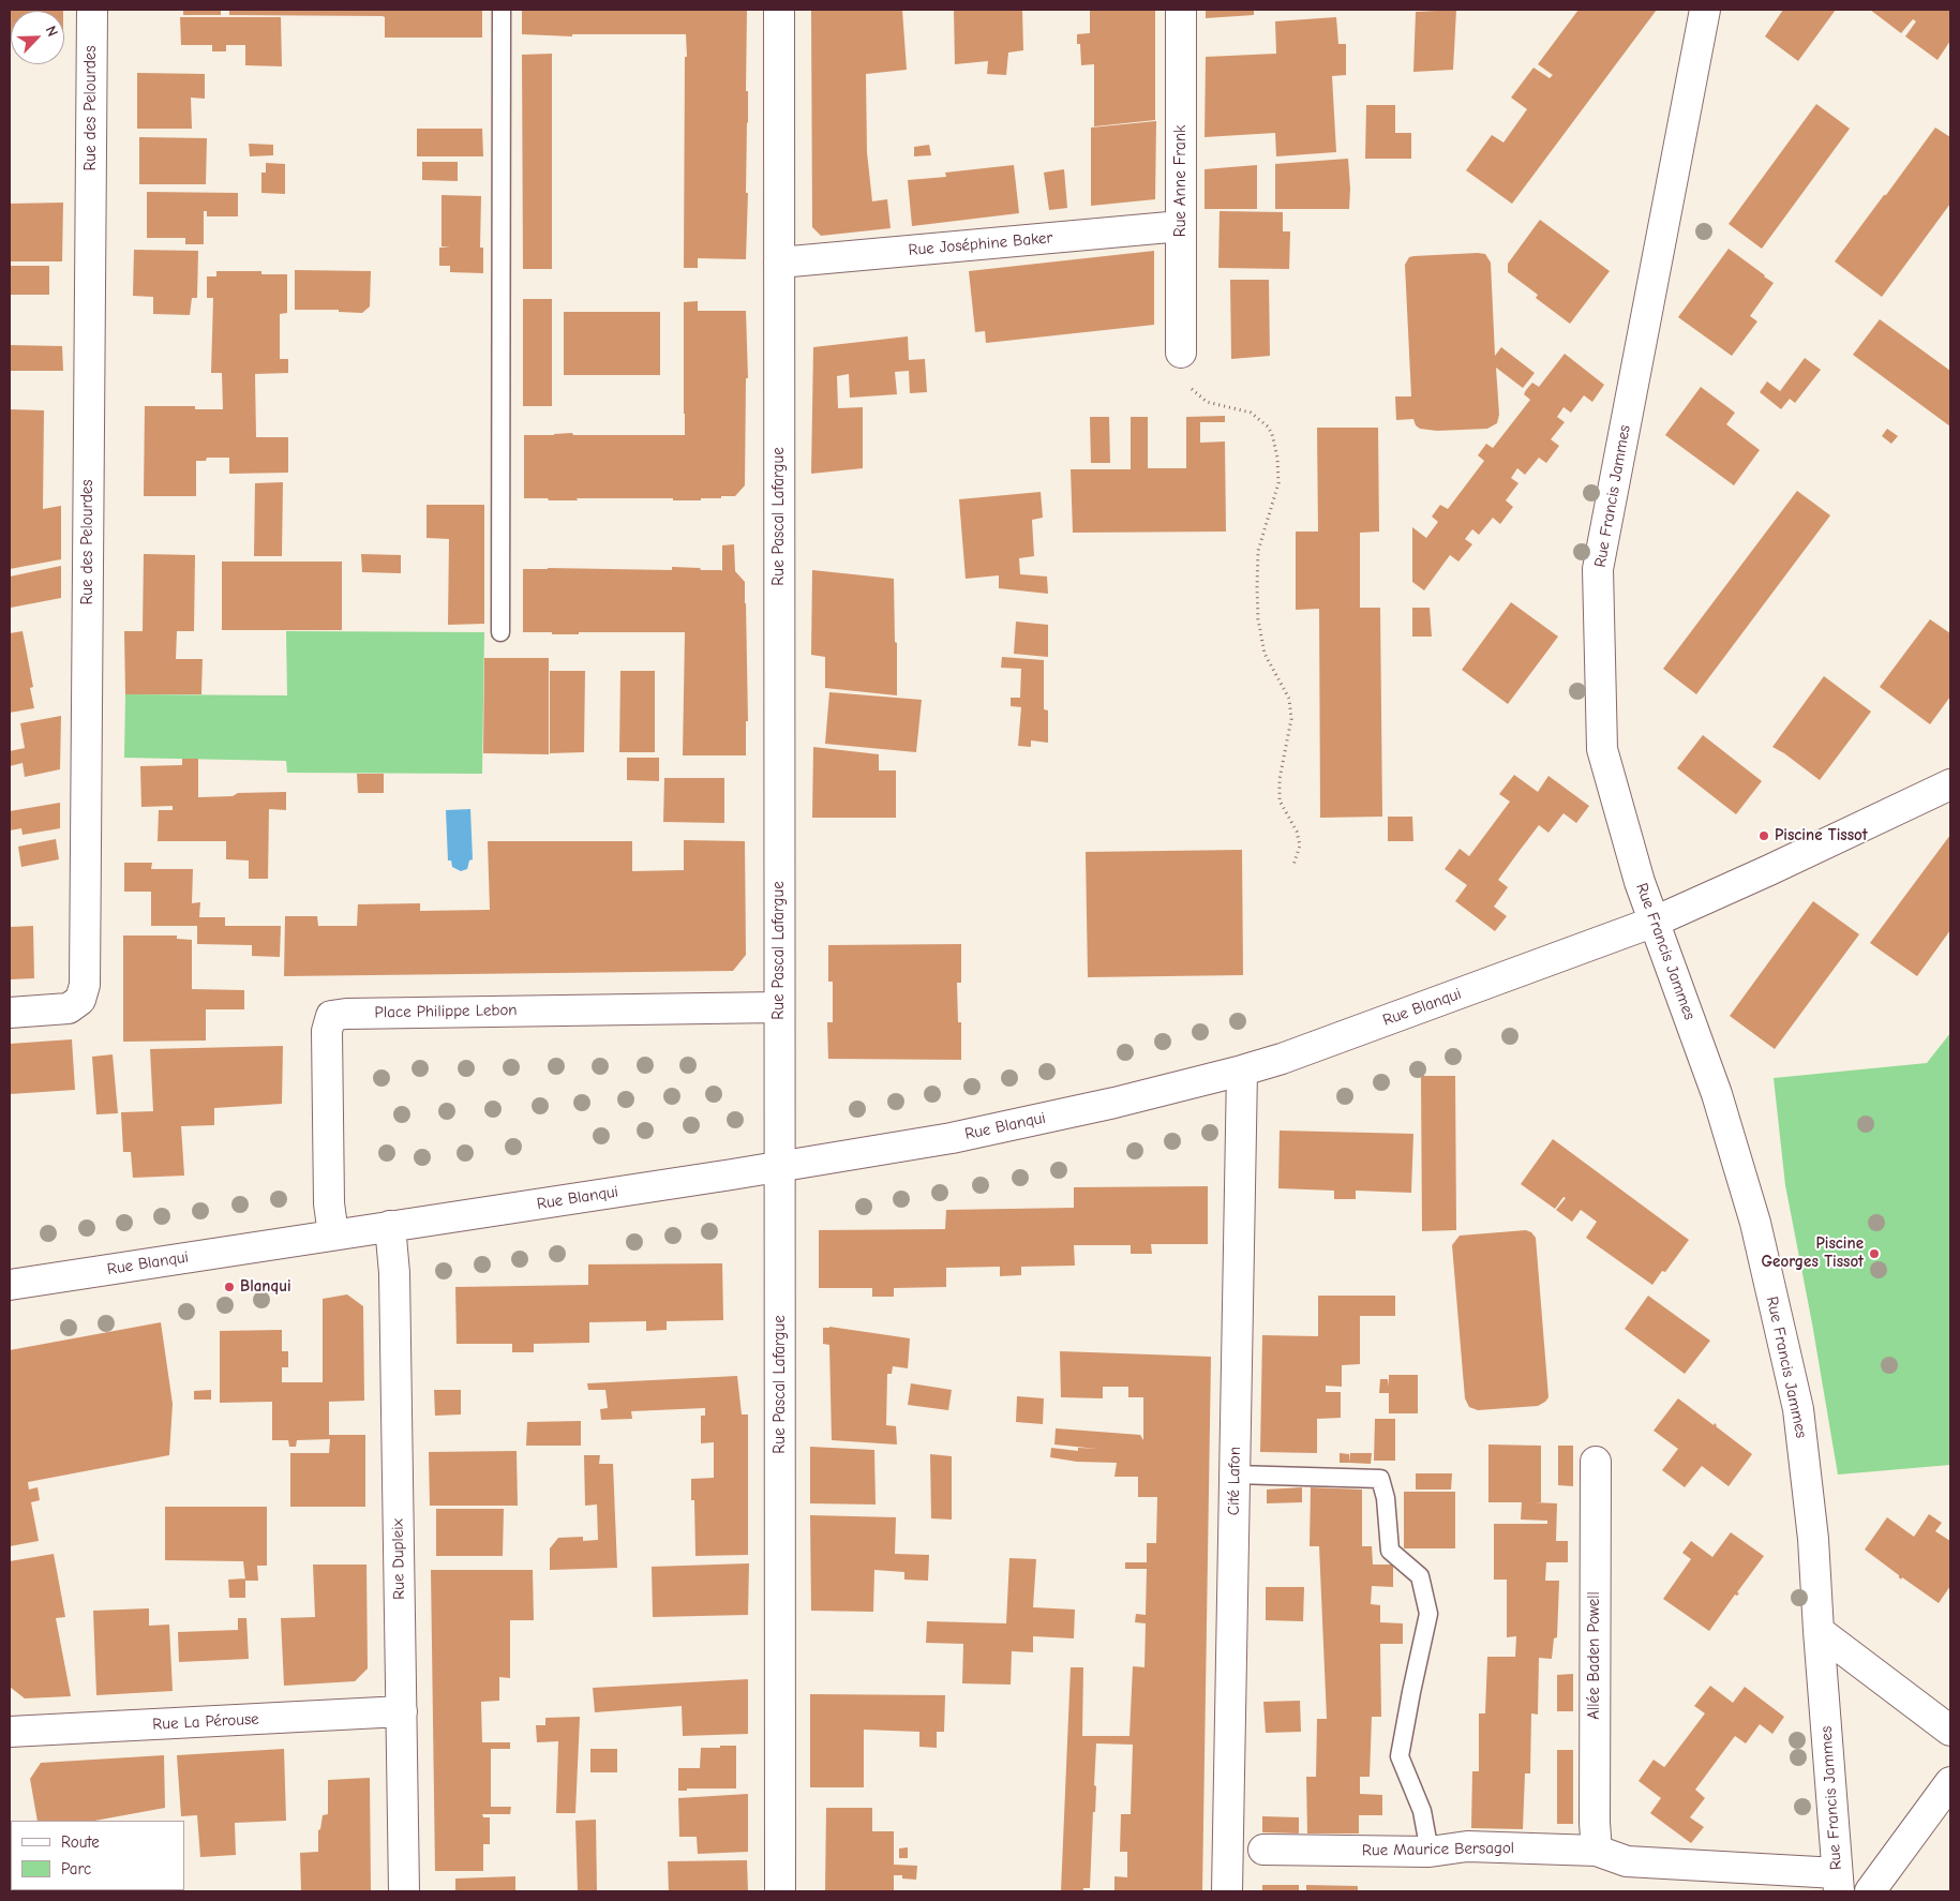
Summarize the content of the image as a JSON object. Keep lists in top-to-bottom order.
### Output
{
  "streets": {
    "street": [
      "Rue des Pelourdes",
      "Rue Anne Frank",
      "Rue Joséphine Baker",
      "Rue Francis Jammes",
      "Rue Pascal Lafargue",
      "Rue Blanqui",
      "Place Philippe Lebon",
      "Cité Lafon",
      "Rue Dupleix",
      "Allée Baden Powell",
      "Rue La Pérouse",
      "Rue Maurice Bersagol"
    ]
  },
  "crossings": [
    ["Rue Anne Frank", "Rue Joséphine Baker"],
    ["Rue Joséphine Baker", "Rue Pascal Lafargue"],
    ["Rue Francis Jammes", "Rue Blanqui"],
    ["Rue Francis Jammes", "Rue Maurice Bersagol"],
    ["Rue Pascal Lafargue", "Rue Blanqui"],
    ["Rue Pascal Lafargue", "Place Philippe Lebon"],
    ["Rue Blanqui", "Place Philippe Lebon"],
    ["Rue Blanqui", "Cité Lafon"],
    ["Rue Blanqui", "Rue Dupleix"],
    ["Rue Dupleix", "Rue La Pérouse"],
    ["Allée Baden Powell", "Rue Maurice Bersagol"]
  ],
  "places": ["Piscine Tissot", "Piscine Georges Tissot", "Blanqui"],
  "legend": ["Route", "Parc"],
  "north": "top right"
}
